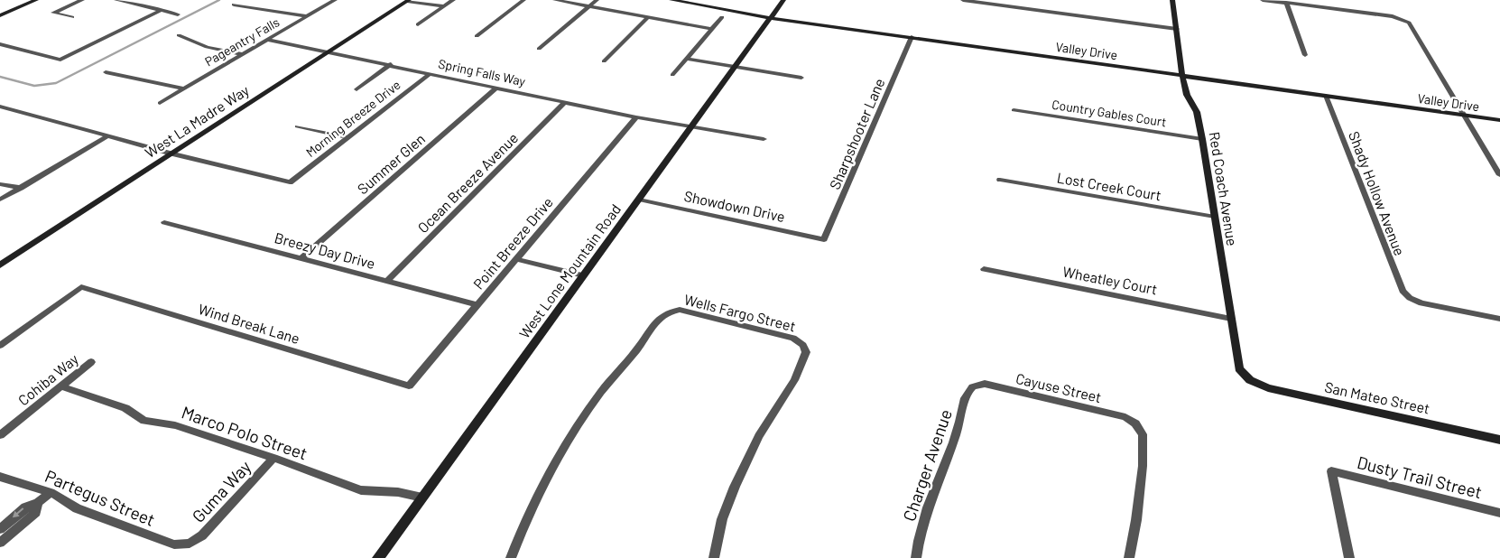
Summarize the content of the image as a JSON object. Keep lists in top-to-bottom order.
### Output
{
  "streets": {
    "street": [
      "Pageantry Falls",
      "Valley Drive",
      "Spring Falls Way",
      "Country Gables Court",
      "Morning Breeze Drive",
      "West La Madre Way",
      "Sharpshooter Lane",
      "Summer Glen",
      "Ocean Breeze Avenue",
      "Lost Creek Court",
      "Red Coach Avenue",
      "Shady Hollow Avenue",
      "Showdown Drive",
      "Point Breeze Drive",
      "Breezy Day Drive",
      "West Lone Mountain Road",
      "Wheatley Court",
      "Wells Fargo Street",
      "Wind Break Lane",
      "Cohiba Way",
      "Cayuse Street",
      "San Mateo Street",
      "Marco Polo Street",
      "Charger Avenue",
      "Dusty Trail Street",
      "Guma Way",
      "Partegus Street"
    ]
  },
  "crossings": [
    ["Pageantry Falls", "Spring Falls Way"],
    ["Valley Drive", "Sharpshooter Lane"],
    ["Valley Drive", "Red Coach Avenue"],
    ["Valley Drive", "Shady Hollow Avenue"],
    ["Valley Drive", "West Lone Mountain Road"],
    ["Spring Falls Way", "Morning Breeze Drive"],
    ["Spring Falls Way", "West La Madre Way"],
    ["Spring Falls Way", "Summer Glen"],
    ["Spring Falls Way", "Ocean Breeze Avenue"],
    ["Spring Falls Way", "Point Breeze Drive"],
    ["Spring Falls Way", "West Lone Mountain Road"],
    ["Country Gables Court", "Red Coach Avenue"],
    ["Morning Breeze Drive", "West La Madre Way"],
    ["Sharpshooter Lane", "Showdown Drive"],
    ["Summer Glen", "Breezy Day Drive"],
    ["Ocean Breeze Avenue", "Breezy Day Drive"],
    ["Lost Creek Court", "Red Coach Avenue"],
    ["Red Coach Avenue", "Wheatley Court"],
    ["Red Coach Avenue", "San Mateo Street"],
    ["Showdown Drive", "West Lone Mountain Road"],
    ["Point Breeze Drive", "Breezy Day Drive"],
    ["Point Breeze Drive", "Wind Break Lane"],
    ["West Lone Mountain Road", "Marco Polo Street"],
    ["Cohiba Way", "Marco Polo Street"],
    ["Cayuse Street", "Charger Avenue"],
    ["Marco Polo Street", "Guma Way"],
    ["Guma Way", "Partegus Street"]
  ]
}
